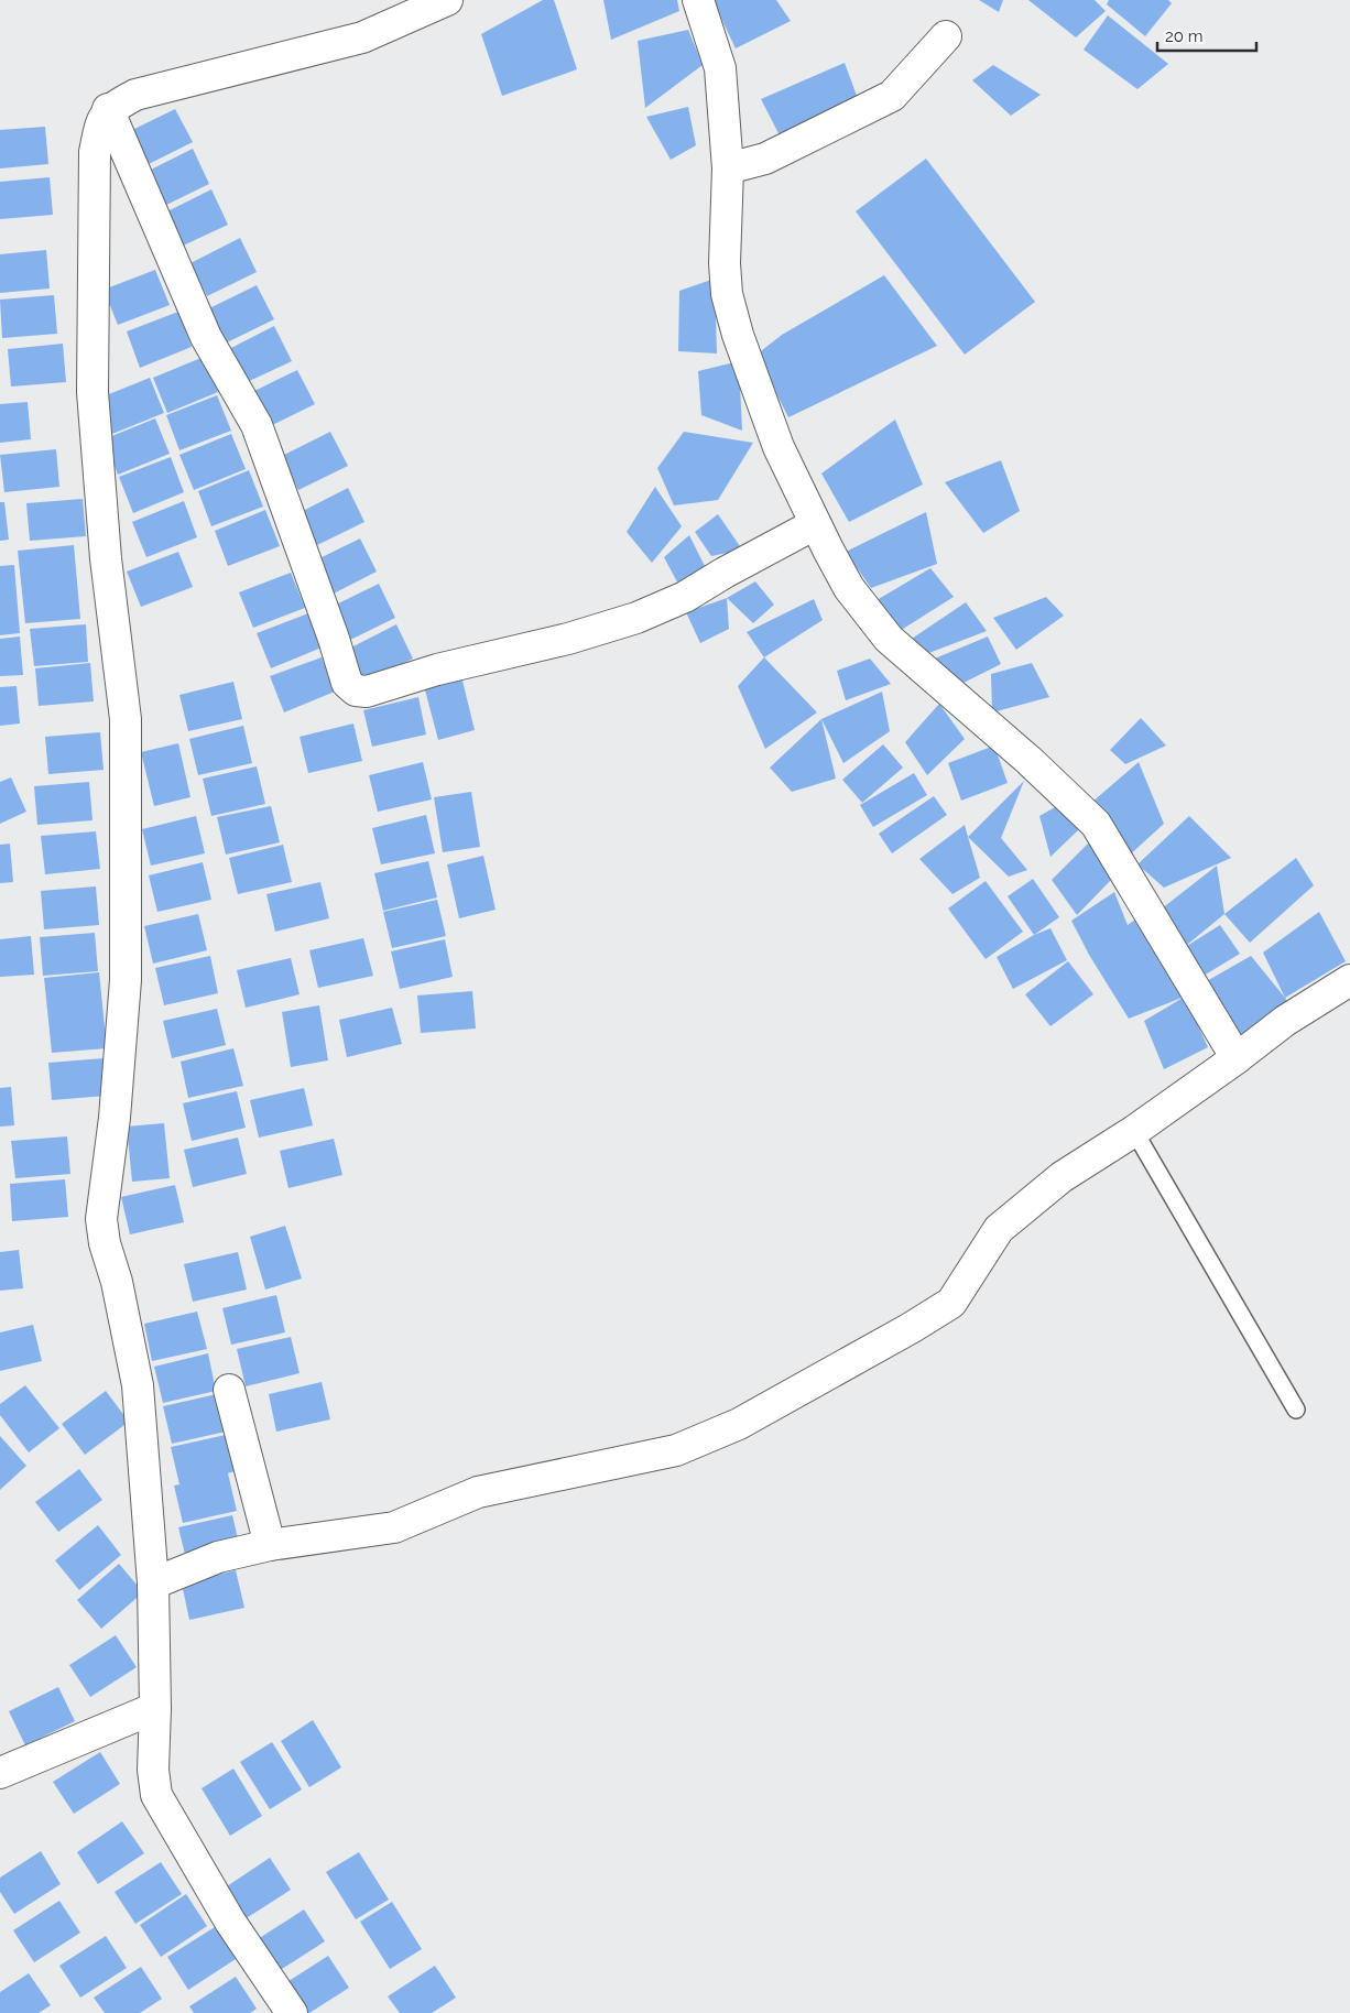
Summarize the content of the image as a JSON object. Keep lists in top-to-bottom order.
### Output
{
  "scale_bar": "20 m"
}
